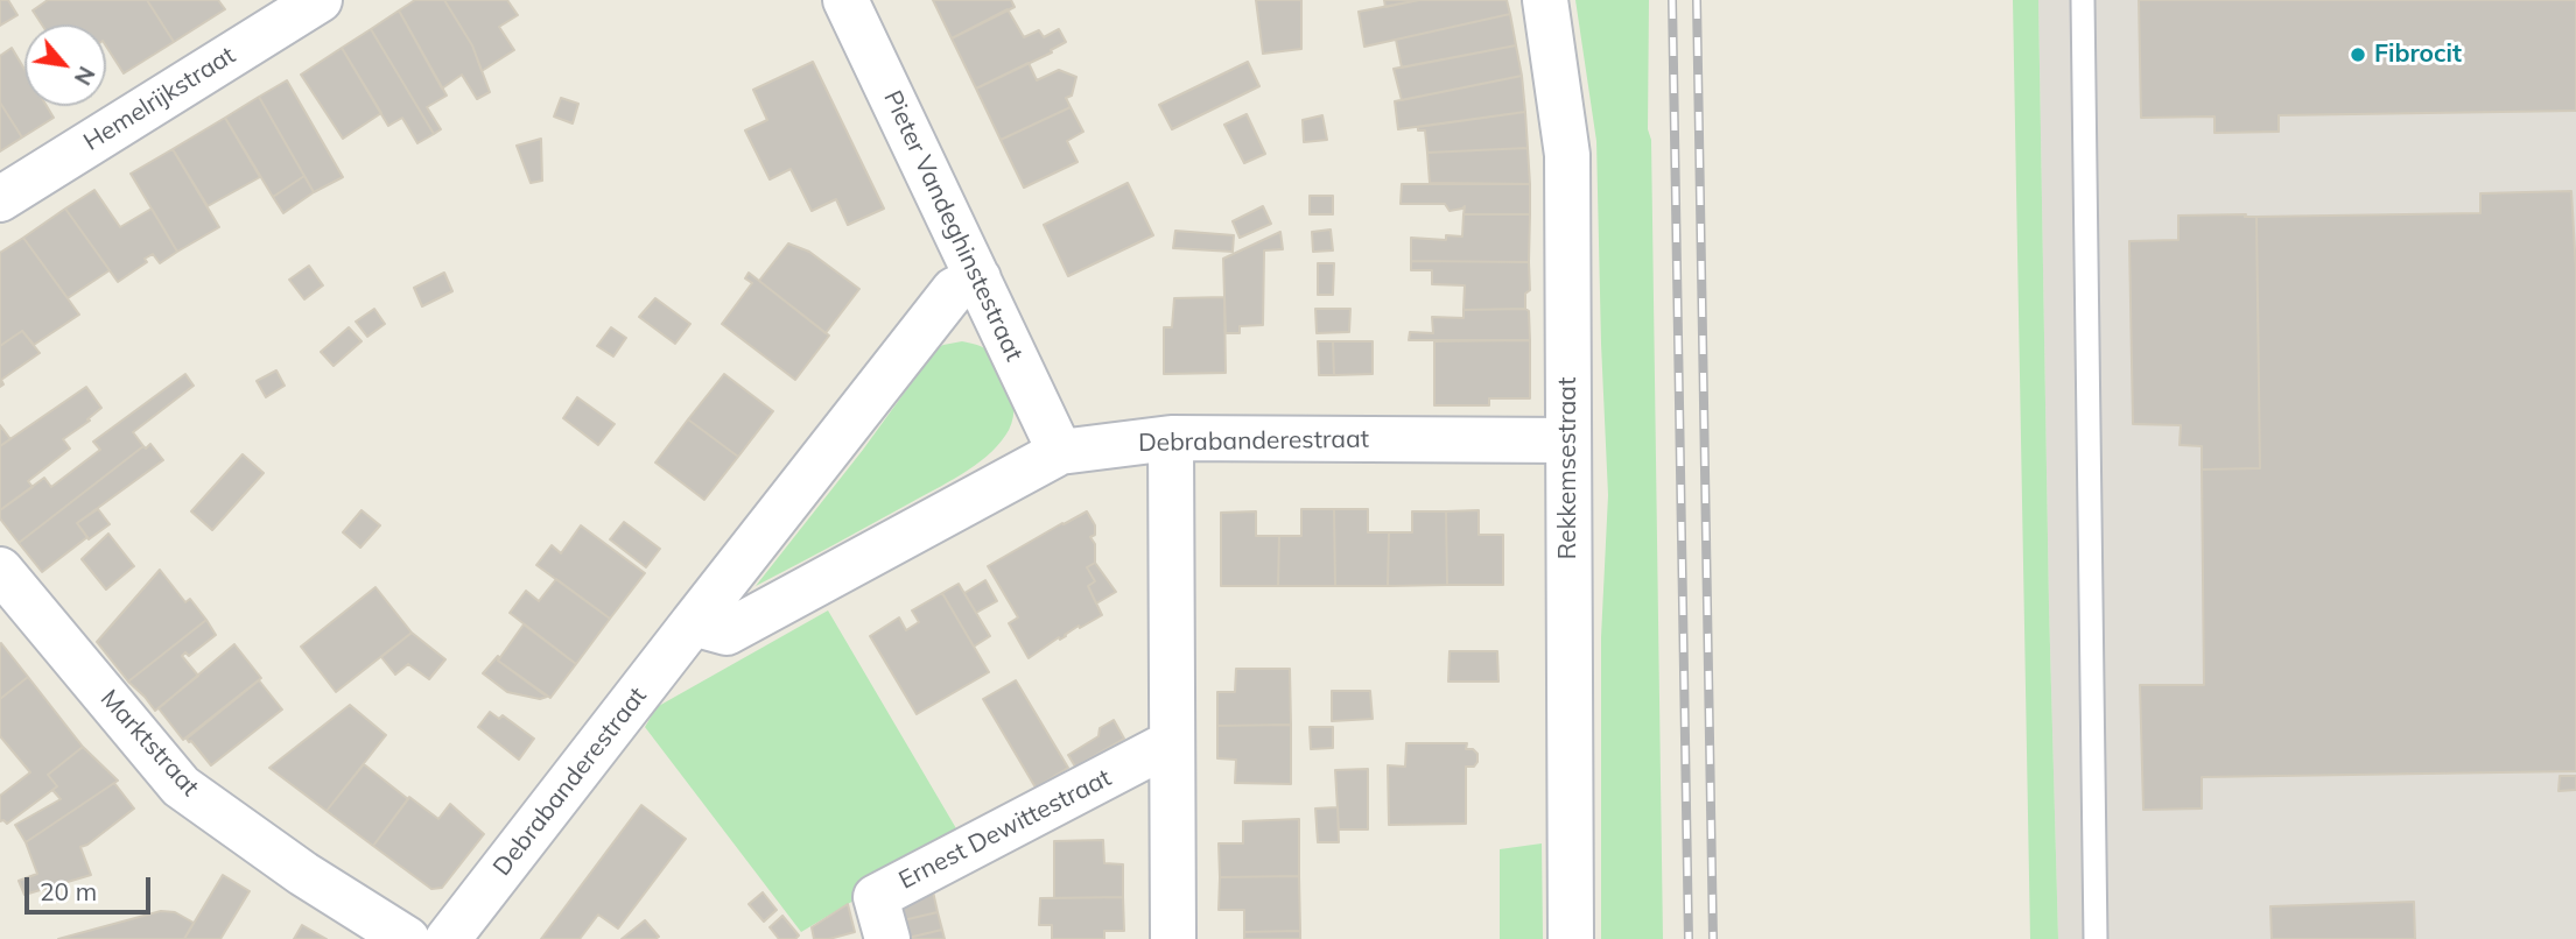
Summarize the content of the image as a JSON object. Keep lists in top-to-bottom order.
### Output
{
  "streets": {
    "street": [
      "Hemelrijkstraat",
      "Pieter Vandeghinstestraat",
      "Debrabanderestraat",
      "Rekkemsestraat",
      "Marktstraat",
      "Ernest Dewittestraat"
    ]
  },
  "crossings": [
    ["Pieter Vandeghinstestraat", "Debrabanderestraat"],
    ["Debrabanderestraat", "Rekkemsestraat"]
  ],
  "places": ["Fibrocit"],
  "scale_bar": "20 m",
  "north": "bottom right"
}
